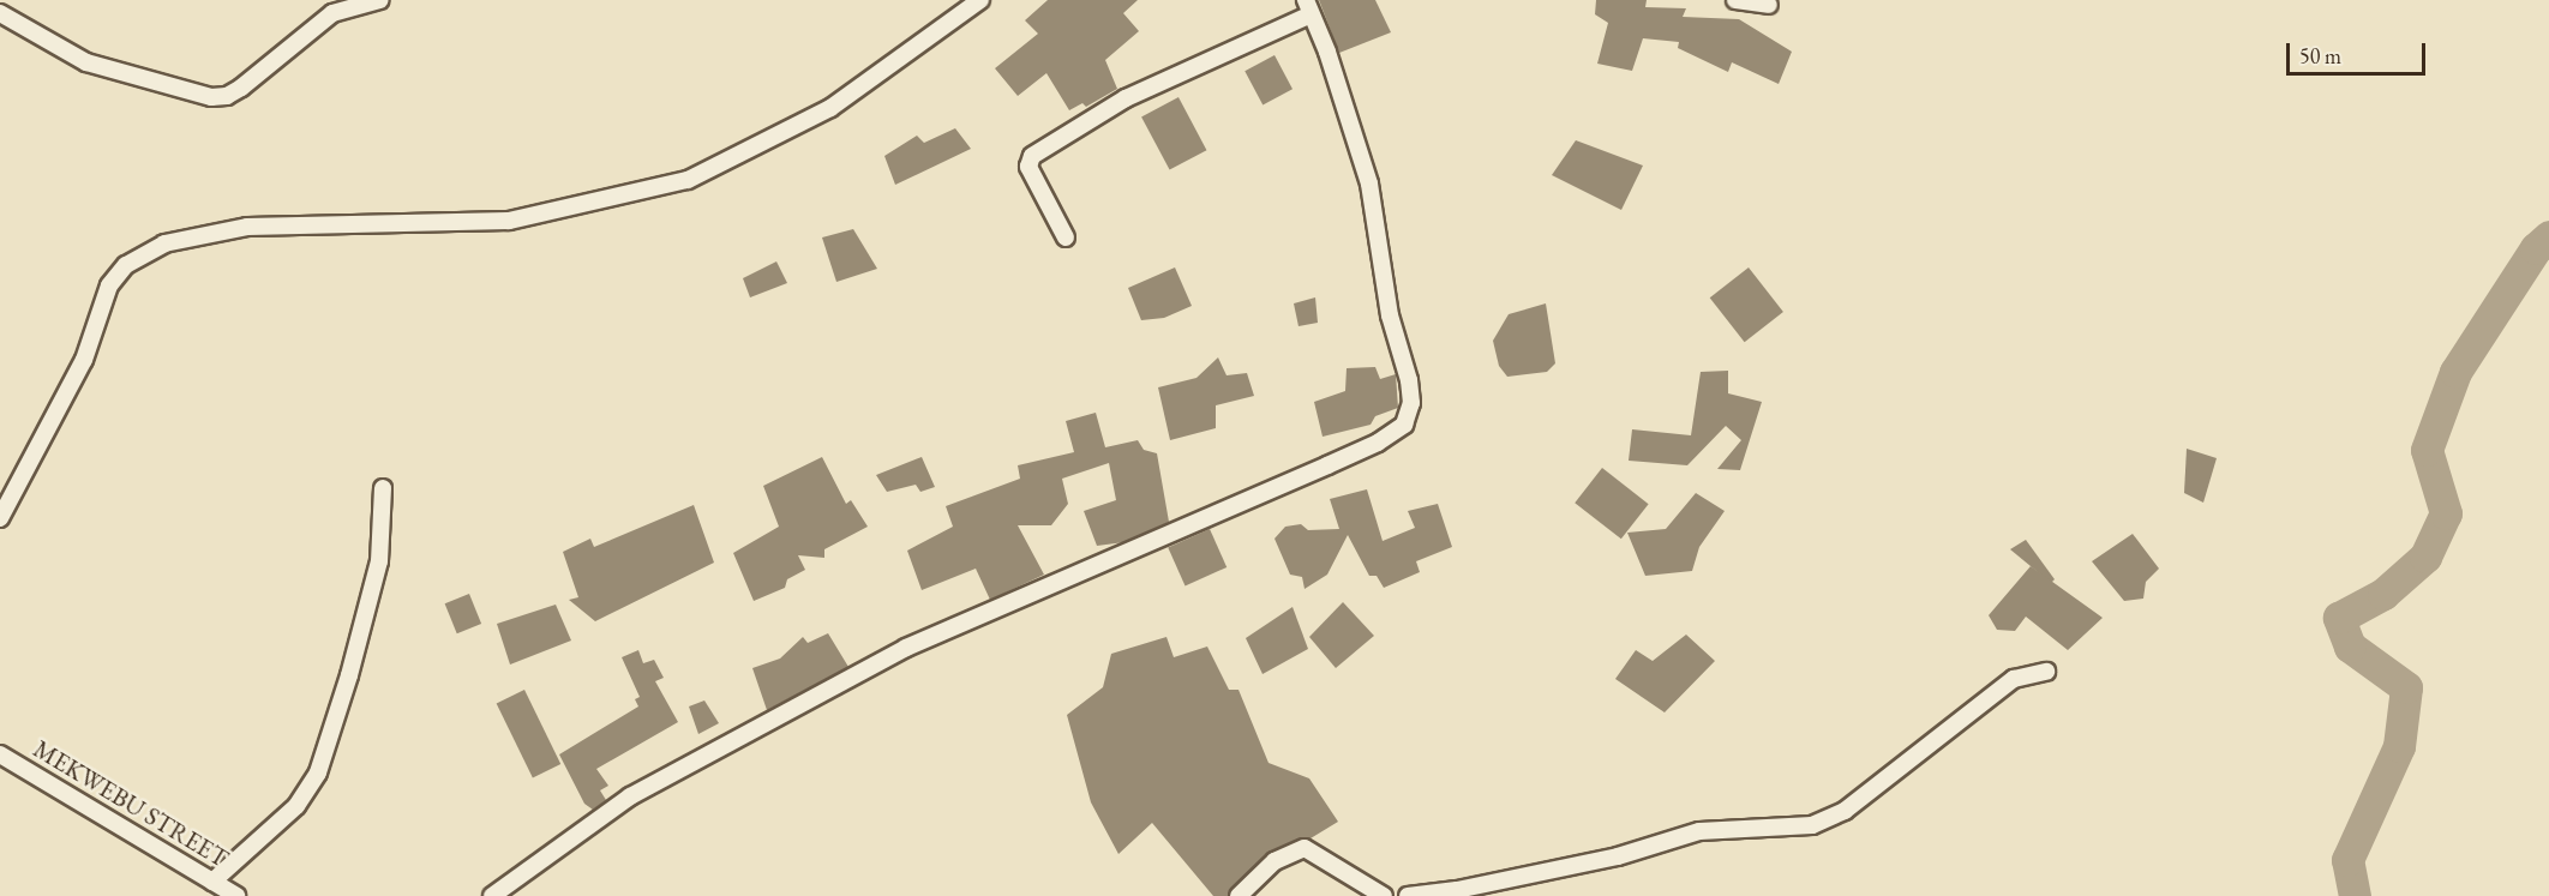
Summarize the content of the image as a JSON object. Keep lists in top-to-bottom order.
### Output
{
  "streets": {
    "street": ["MEKWEBU STREET"]
  },
  "scale_bar": "50 m"
}
